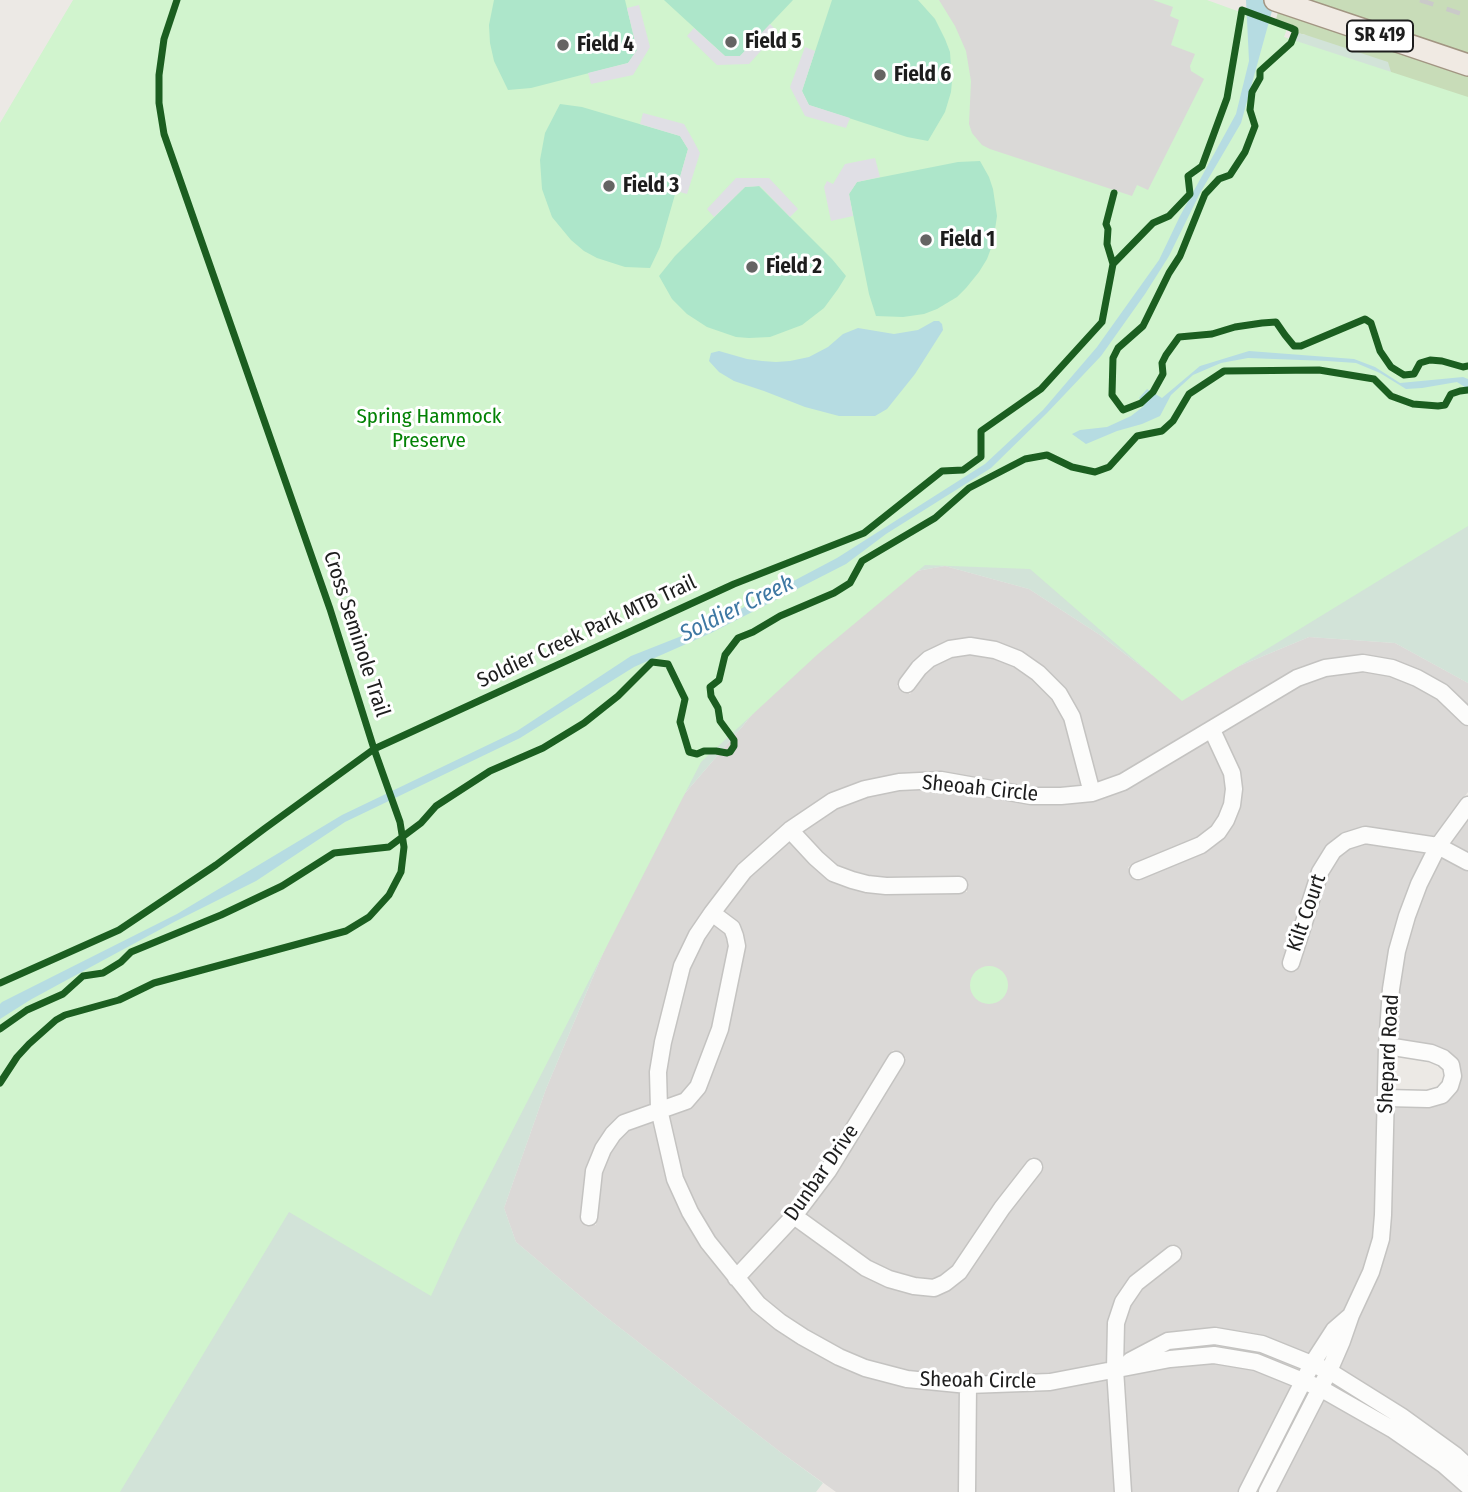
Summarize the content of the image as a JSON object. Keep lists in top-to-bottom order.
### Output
{
  "streets": {
    "main road": ["SR 419"],
    "street": [
      "Sheoah Circle",
      "Kilt Court",
      "Shepard Road",
      "Dunbar Drive"
    ],
    "cycle path": ["Soldier Creek Park MTB Trail", "Cross Seminole Trail"]
  },
  "crossings": [
    ["Sheoah Circle", "Shepard Road"],
    ["Sheoah Circle", "Dunbar Drive"],
    ["Kilt Court", "Shepard Road"]
  ],
  "water": ["Soldier Creek"],
  "parks": ["Spring Hammock Preserve"],
  "places": [
    "Field 5",
    "Field 4",
    "Field 6",
    "Field 3",
    "Field 1",
    "Field 2"
  ]
}
